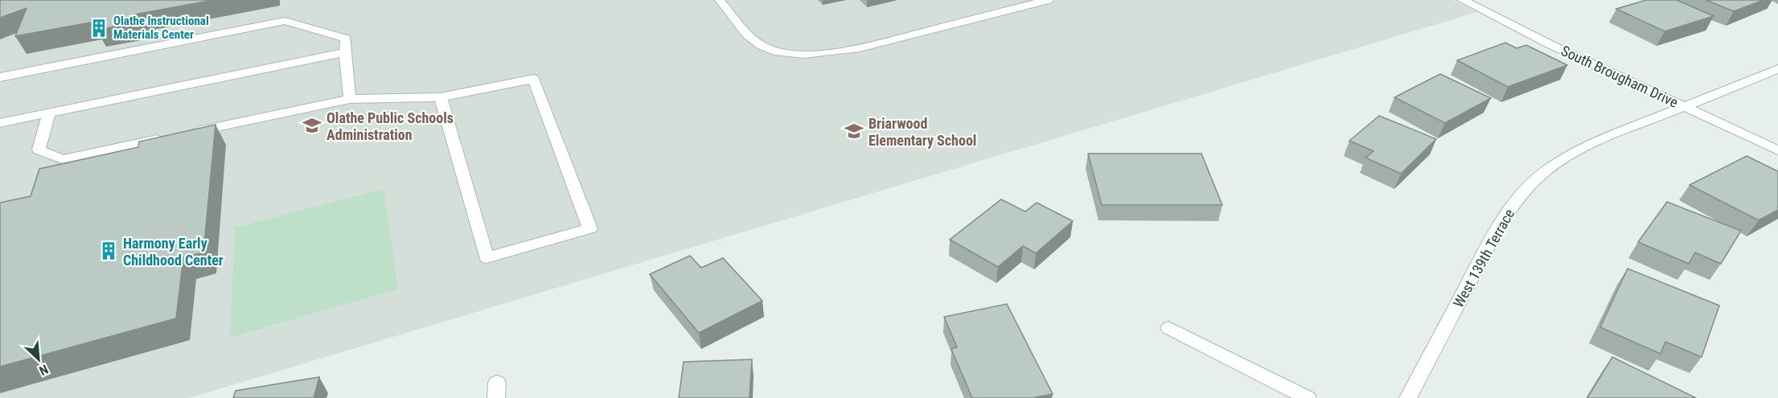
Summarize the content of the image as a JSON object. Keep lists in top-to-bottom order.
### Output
{
  "streets": {
    "street": ["South Brougham Drive", "West 139th Terrace"]
  },
  "crossings": [
    ["South Brougham Drive", "West 139th Terrace"]
  ],
  "places": {
    "building": ["Olathe Instructional Materials Center", "Harmony Early Childhood Center"],
    "school or university": ["Olathe Public Schools Administration", "Briarwood Elementary School"]
  },
  "north": "bottom right"
}
